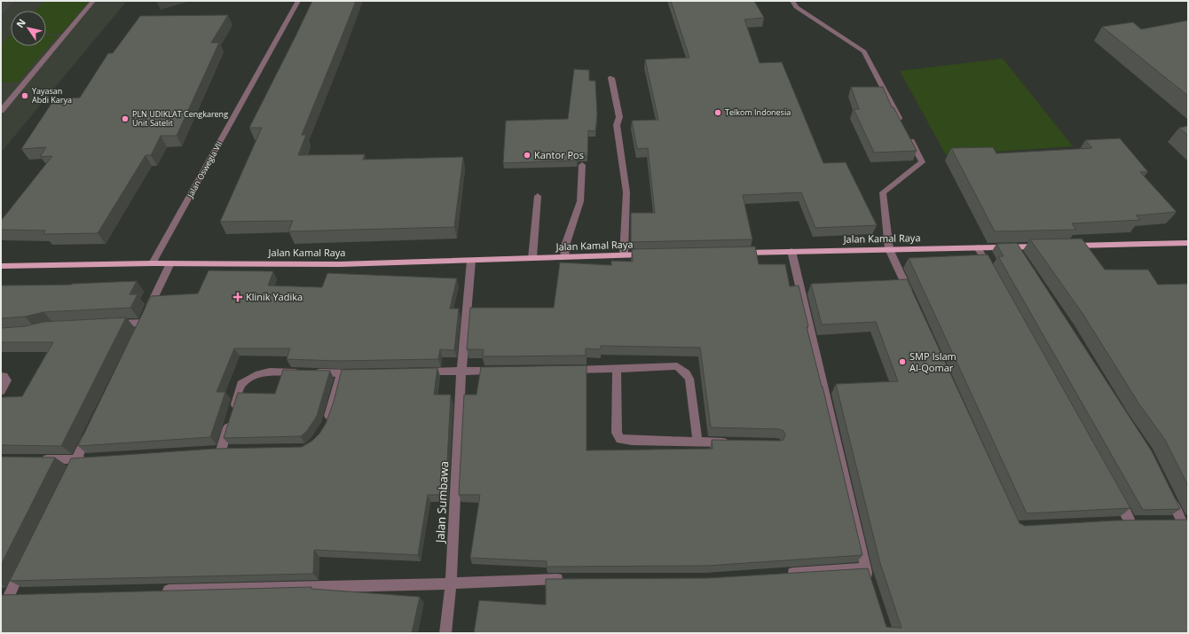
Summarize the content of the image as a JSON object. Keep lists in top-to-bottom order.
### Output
{
  "streets": {
    "main road": ["Jalan Kamal Raya"],
    "street": ["Jalan Oswegia VII", "Jalan Sumbawa"]
  },
  "crossings": [
    ["Jalan Oswegia VII", "Jalan Kamal Raya"],
    ["Jalan Kamal Raya", "Jalan Sumbawa"]
  ],
  "places": {
    "other": [
      "Yayasan Abdi Karya",
      "Telkom Indonesia",
      "PLN UDIKLAT Cengkareng Unit Satelit",
      "Kantor Pos",
      "SMP Islam Al-Qomar"
    ],
    "health": ["Klinik Yadika"]
  },
  "north": "top left"
}
